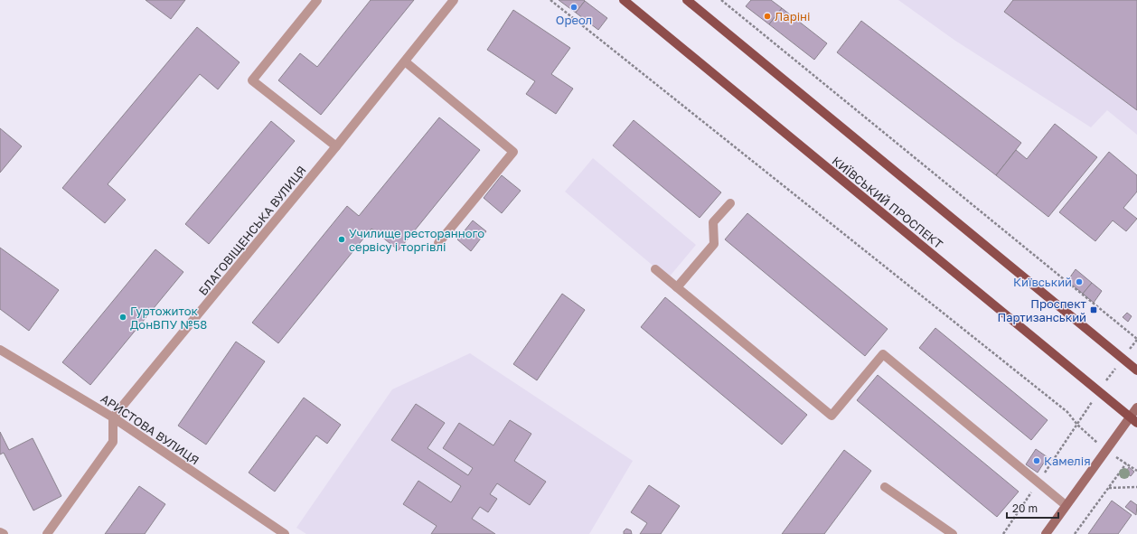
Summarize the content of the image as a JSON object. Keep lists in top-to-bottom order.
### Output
{
  "streets": {
    "main road": ["КИЇВСЬКИЙ ПРОСПЕКТ"],
    "street": ["БЛАГОВІЩЕНСЬКА ВУЛИЦЯ", "АРИСТОВА ВУЛИЦЯ"]
  },
  "crossings": [
    ["БЛАГОВІЩЕНСЬКА ВУЛИЦЯ", "АРИСТОВА ВУЛИЦЯ"]
  ],
  "places": {
    "other": [
      "Ореол",
      "Ларіні",
      "Училище ресторанного сервісу і торгівлі",
      "Київський",
      "Гуртожиток ДонВПУ №58",
      "Камелія"
    ],
    "transit": ["Проспект Партизанський"]
  },
  "scale_bar": "20 m"
}
